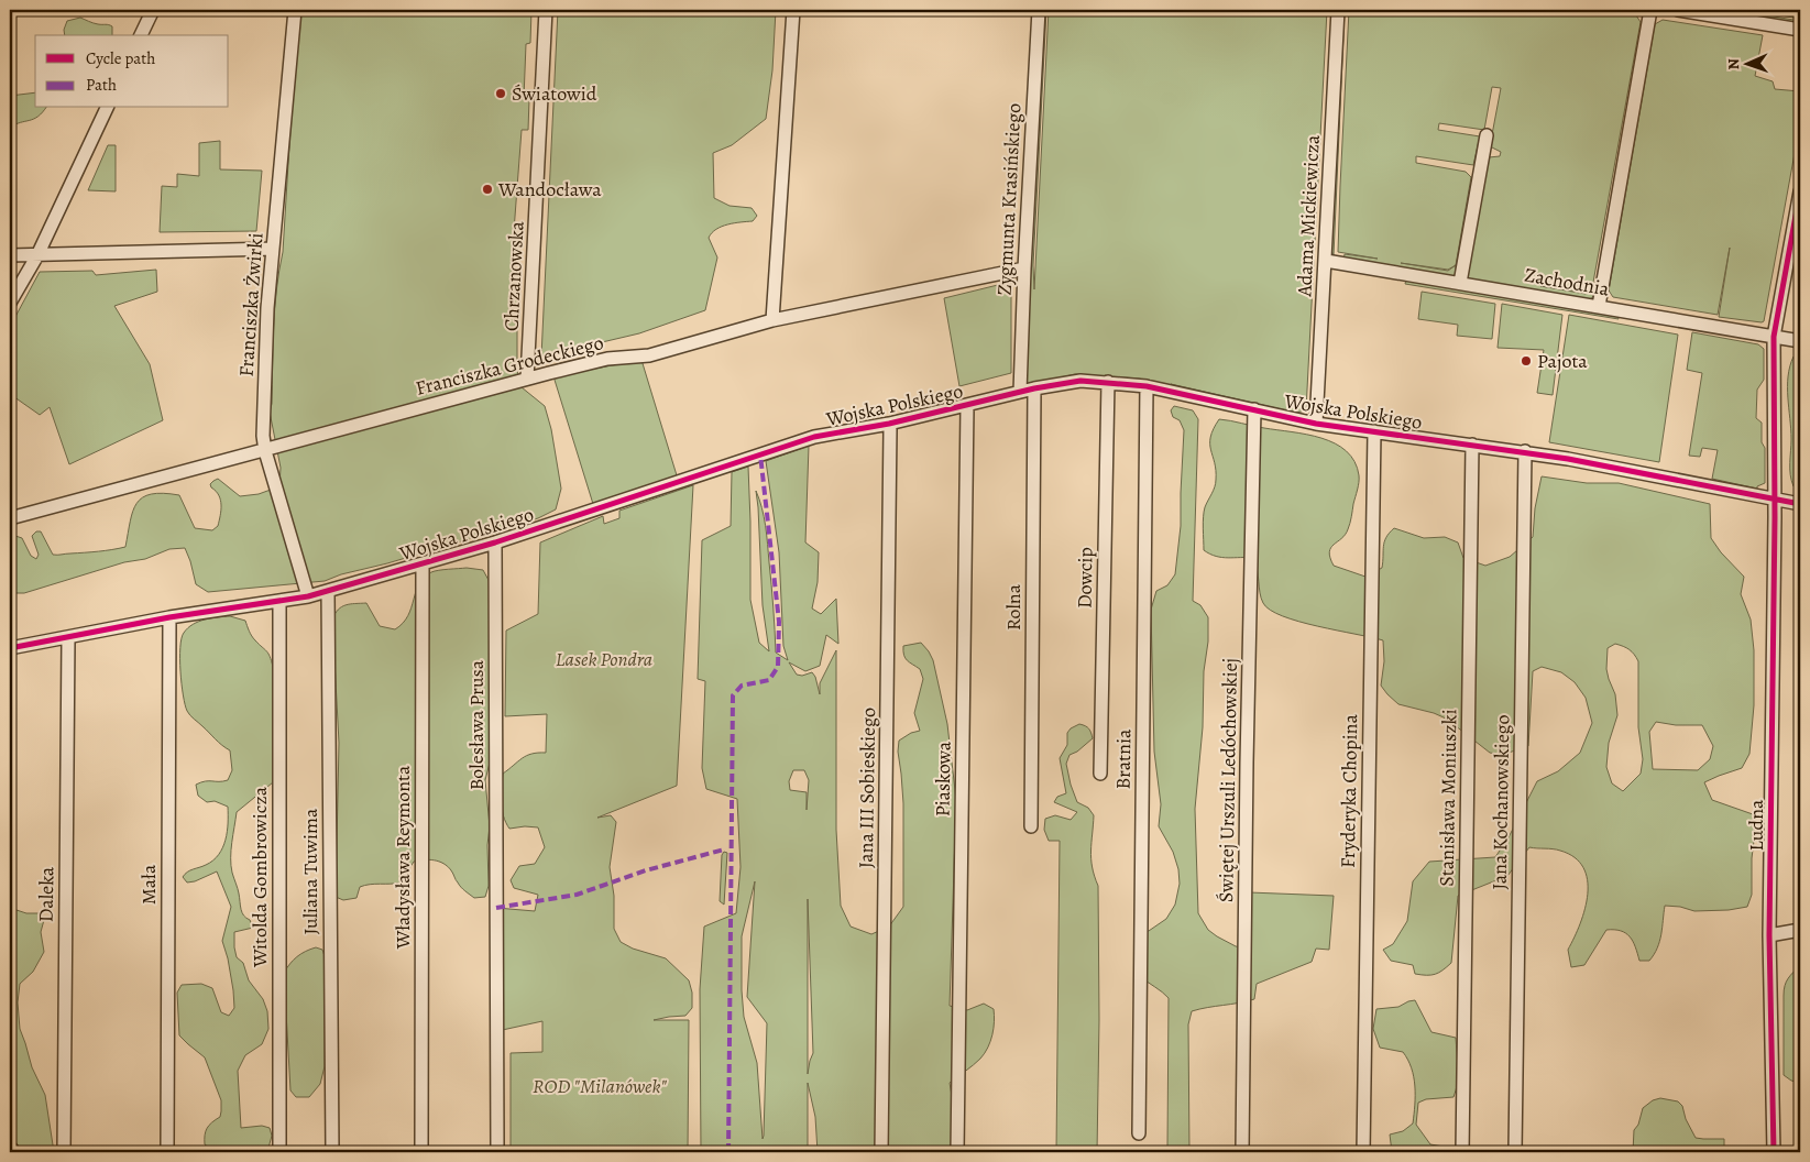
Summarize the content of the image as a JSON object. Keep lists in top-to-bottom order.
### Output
{
  "streets": {
    "street": [
      "Zygmunta Krasińskiego",
      "Adama Mickiewicza",
      "Chrzanowska",
      "Zachodnia",
      "Franciszka Żwirki",
      "Franciszka Grodeckiego",
      "Wojska Polskiego",
      "Dowcip",
      "Rolna",
      "Bolesława Prusa",
      "Bratnia",
      "Piaskowa",
      "Świętej Urszuli Ledóchowskiej",
      "Jana III Sobieskiego",
      "Fryderyka Chopina",
      "Stanisława Moniuszki",
      "Jana Kochanowskiego",
      "Ludna",
      "Władysława Reymonta",
      "Juliana Tuwima",
      "Witolda Gombrowicza",
      "Mała",
      "Daleka"
    ]
  },
  "crossings": [
    ["Zygmunta Krasińskiego", "Franciszka Grodeckiego"],
    ["Zygmunta Krasińskiego", "Wojska Polskiego"],
    ["Adama Mickiewicza", "Zachodnia"],
    ["Adama Mickiewicza", "Wojska Polskiego"],
    ["Chrzanowska", "Franciszka Grodeckiego"],
    ["Zachodnia", "Ludna"],
    ["Franciszka Żwirki", "Franciszka Grodeckiego"],
    ["Franciszka Żwirki", "Wojska Polskiego"],
    ["Wojska Polskiego", "Dowcip"],
    ["Wojska Polskiego", "Rolna"],
    ["Wojska Polskiego", "Bolesława Prusa"],
    ["Wojska Polskiego", "Bratnia"],
    ["Wojska Polskiego", "Piaskowa"],
    ["Wojska Polskiego", "Świętej Urszuli Ledóchowskiej"],
    ["Wojska Polskiego", "Jana III Sobieskiego"],
    ["Wojska Polskiego", "Fryderyka Chopina"],
    ["Wojska Polskiego", "Stanisława Moniuszki"],
    ["Wojska Polskiego", "Jana Kochanowskiego"],
    ["Wojska Polskiego", "Ludna"],
    ["Wojska Polskiego", "Władysława Reymonta"],
    ["Wojska Polskiego", "Juliana Tuwima"],
    ["Wojska Polskiego", "Witolda Gombrowicza"],
    ["Wojska Polskiego", "Mała"],
    ["Wojska Polskiego", "Daleka"]
  ],
  "parks": ["Lasek Pondra", "ROD \"Milanówek\""],
  "places": ["Światowid", "Wandocława", "Pajota"],
  "legend": ["Cycle path", "Path"],
  "north": "left"
}
